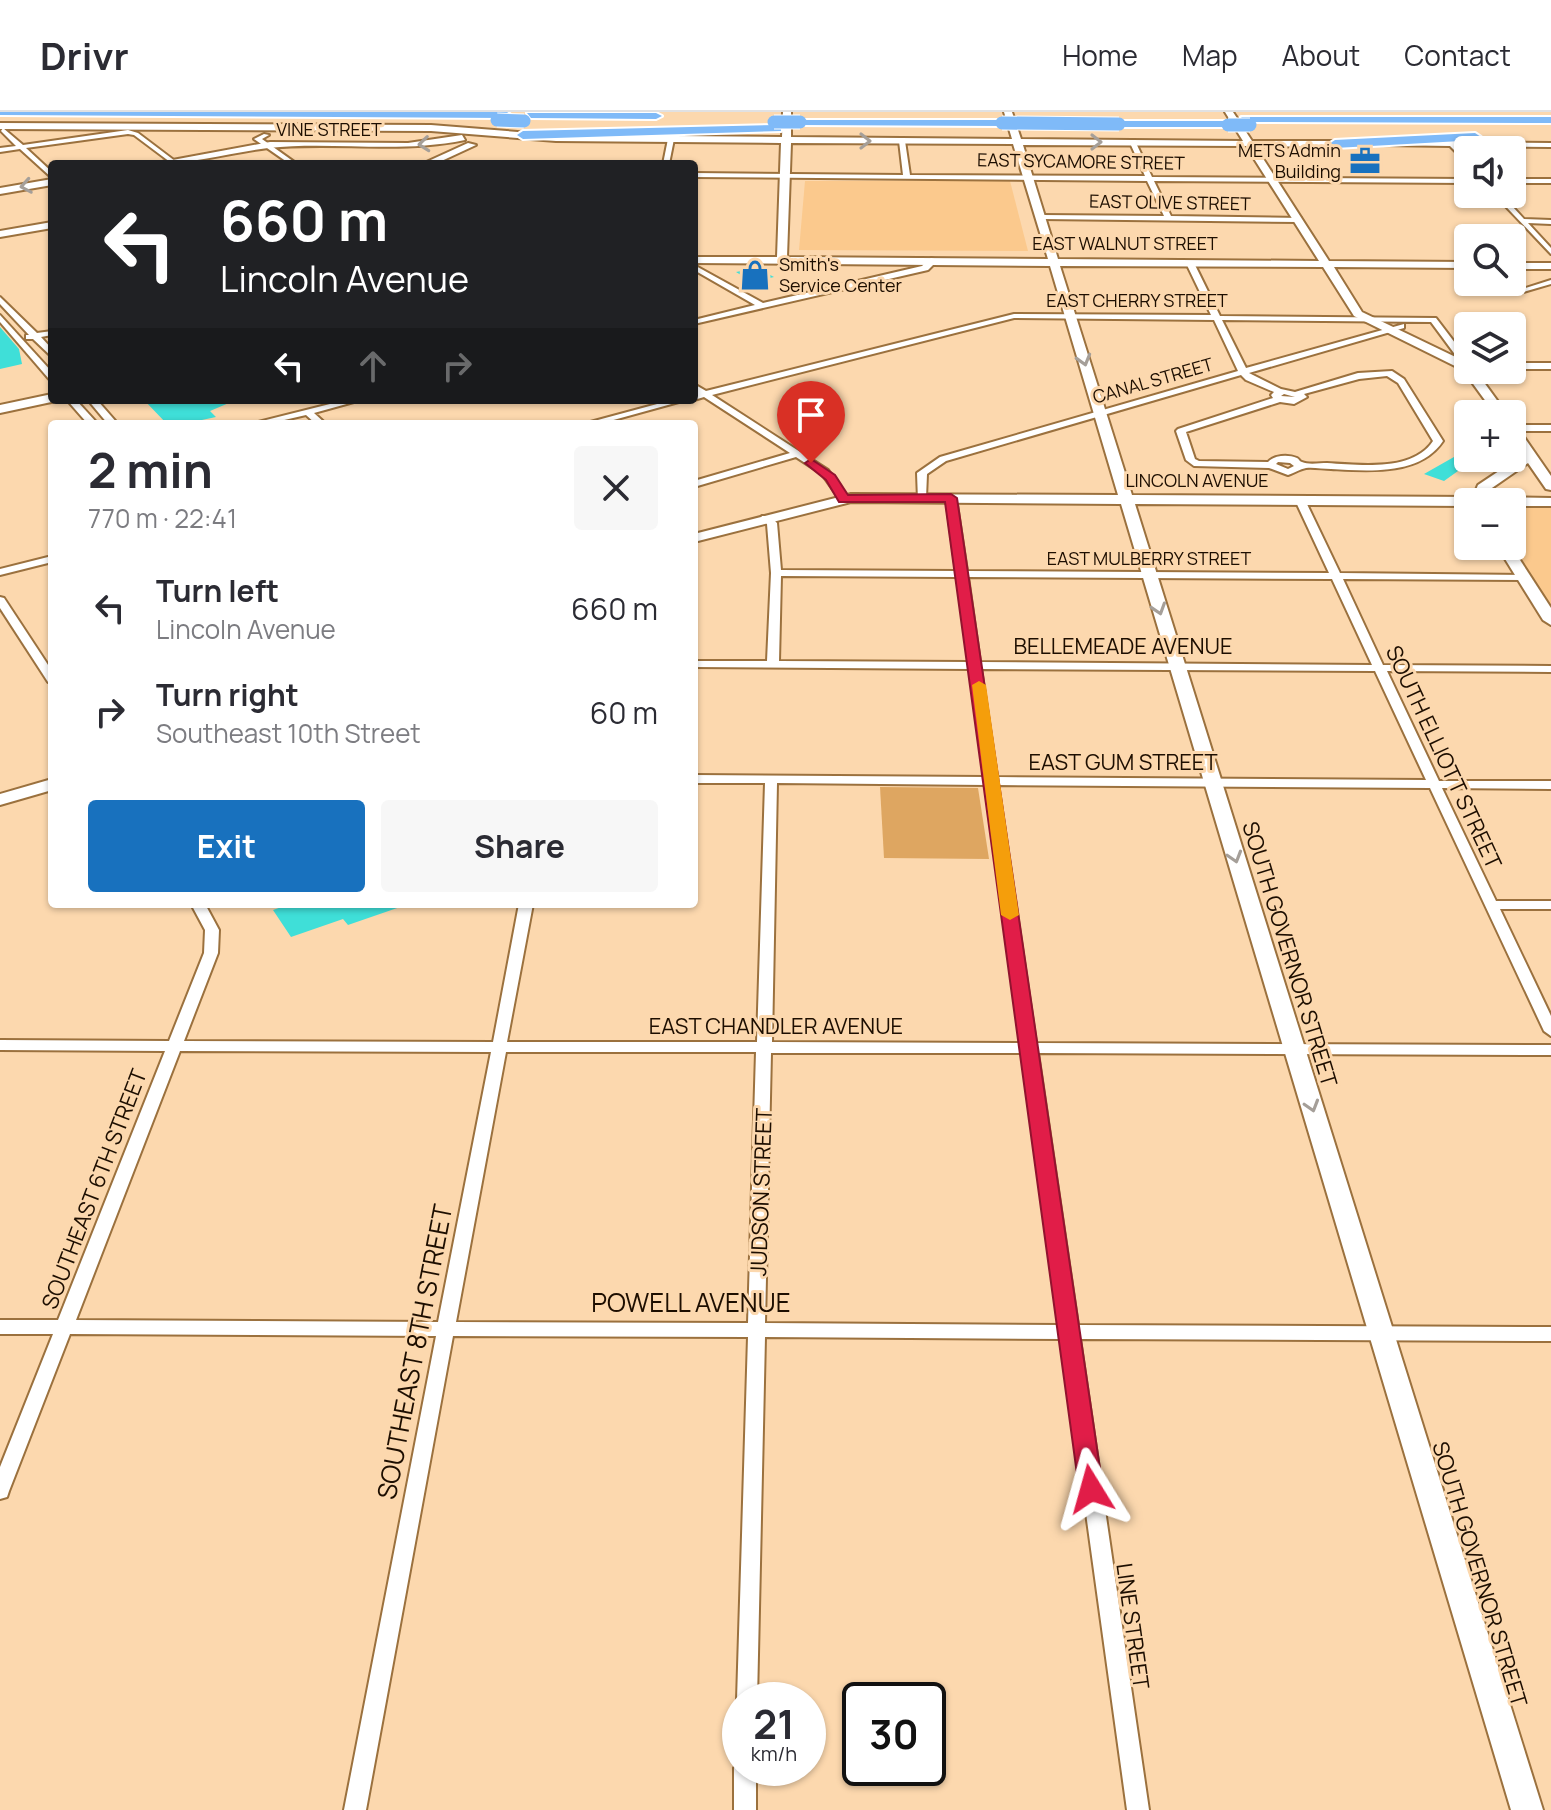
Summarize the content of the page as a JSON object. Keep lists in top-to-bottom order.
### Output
{
  "streets": {
    "main road": [
      "VINE STREET",
      "EAST WALNUT STREET",
      "LINCOLN AVENUE",
      "SOUTH GOVERNOR STREET"
    ],
    "street": [
      "EAST SYCAMORE STREET",
      "EAST OLIVE STREET",
      "EAST CHERRY STREET",
      "CANAL STREET",
      "EAST MULBERRY STREET",
      "BELLEMEADE AVENUE",
      "SOUTH ELLIOTT STREET",
      "EAST GUM STREET",
      "EAST CHANDLER AVENUE",
      "SOUTHEAST 6TH STREET",
      "JUDSON STREET",
      "POWELL AVENUE",
      "SOUTHEAST 8TH STREET",
      "LINE STREET"
    ]
  },
  "crossings": [
    ["EAST SYCAMORE STREET", "SOUTH GOVERNOR STREET"],
    ["EAST OLIVE STREET", "SOUTH GOVERNOR STREET"],
    ["EAST WALNUT STREET", "SOUTH GOVERNOR STREET"],
    ["EAST CHERRY STREET", "CANAL STREET"],
    ["EAST CHERRY STREET", "SOUTH GOVERNOR STREET"],
    ["CANAL STREET", "LINCOLN AVENUE"],
    ["CANAL STREET", "SOUTH GOVERNOR STREET"],
    ["LINCOLN AVENUE", "SOUTH ELLIOTT STREET"],
    ["LINCOLN AVENUE", "SOUTH GOVERNOR STREET"],
    ["LINCOLN AVENUE", "LINE STREET"],
    ["EAST MULBERRY STREET", "SOUTH ELLIOTT STREET"],
    ["EAST MULBERRY STREET", "SOUTH GOVERNOR STREET"],
    ["EAST MULBERRY STREET", "LINE STREET"],
    ["BELLEMEADE AVENUE", "SOUTH ELLIOTT STREET"],
    ["BELLEMEADE AVENUE", "SOUTH GOVERNOR STREET"],
    ["BELLEMEADE AVENUE", "LINE STREET"],
    ["SOUTH ELLIOTT STREET", "EAST GUM STREET"],
    ["EAST GUM STREET", "SOUTH GOVERNOR STREET"],
    ["EAST GUM STREET", "JUDSON STREET"],
    ["EAST GUM STREET", "LINE STREET"],
    ["SOUTH GOVERNOR STREET", "EAST CHANDLER AVENUE"],
    ["SOUTH GOVERNOR STREET", "POWELL AVENUE"],
    ["EAST CHANDLER AVENUE", "SOUTHEAST 6TH STREET"],
    ["EAST CHANDLER AVENUE", "JUDSON STREET"],
    ["EAST CHANDLER AVENUE", "SOUTHEAST 8TH STREET"],
    ["EAST CHANDLER AVENUE", "LINE STREET"],
    ["SOUTHEAST 6TH STREET", "POWELL AVENUE"],
    ["JUDSON STREET", "POWELL AVENUE"],
    ["POWELL AVENUE", "SOUTHEAST 8TH STREET"],
    ["POWELL AVENUE", "LINE STREET"]
  ],
  "one_way": ["SOUTH GOVERNOR STREET"],
  "places": {
    "office": ["METS Admin Building"],
    "shop": ["Smith's Service Center"]
  },
  "page": {
    "header": "Drivr",
    "nav": [
      "Home",
      "Map",
      "About",
      "Contact"
    ],
    "map_buttons": ["+", "−"],
    "turn": ["660 m", "Lincoln Avenue"],
    "heading": ["2 min", "770 m · 22:41"],
    "list": [
      {
        "name": "Turn left",
        "note": "Lincoln Avenue",
        "value": "660 m"
      },
      {
        "name": "Turn right",
        "note": "Southeast 10th Street",
        "value": "60 m"
      }
    ],
    "buttons": ["Exit", "Share"],
    "speed": "21 km/h",
    "limit": "30"
  }
}
